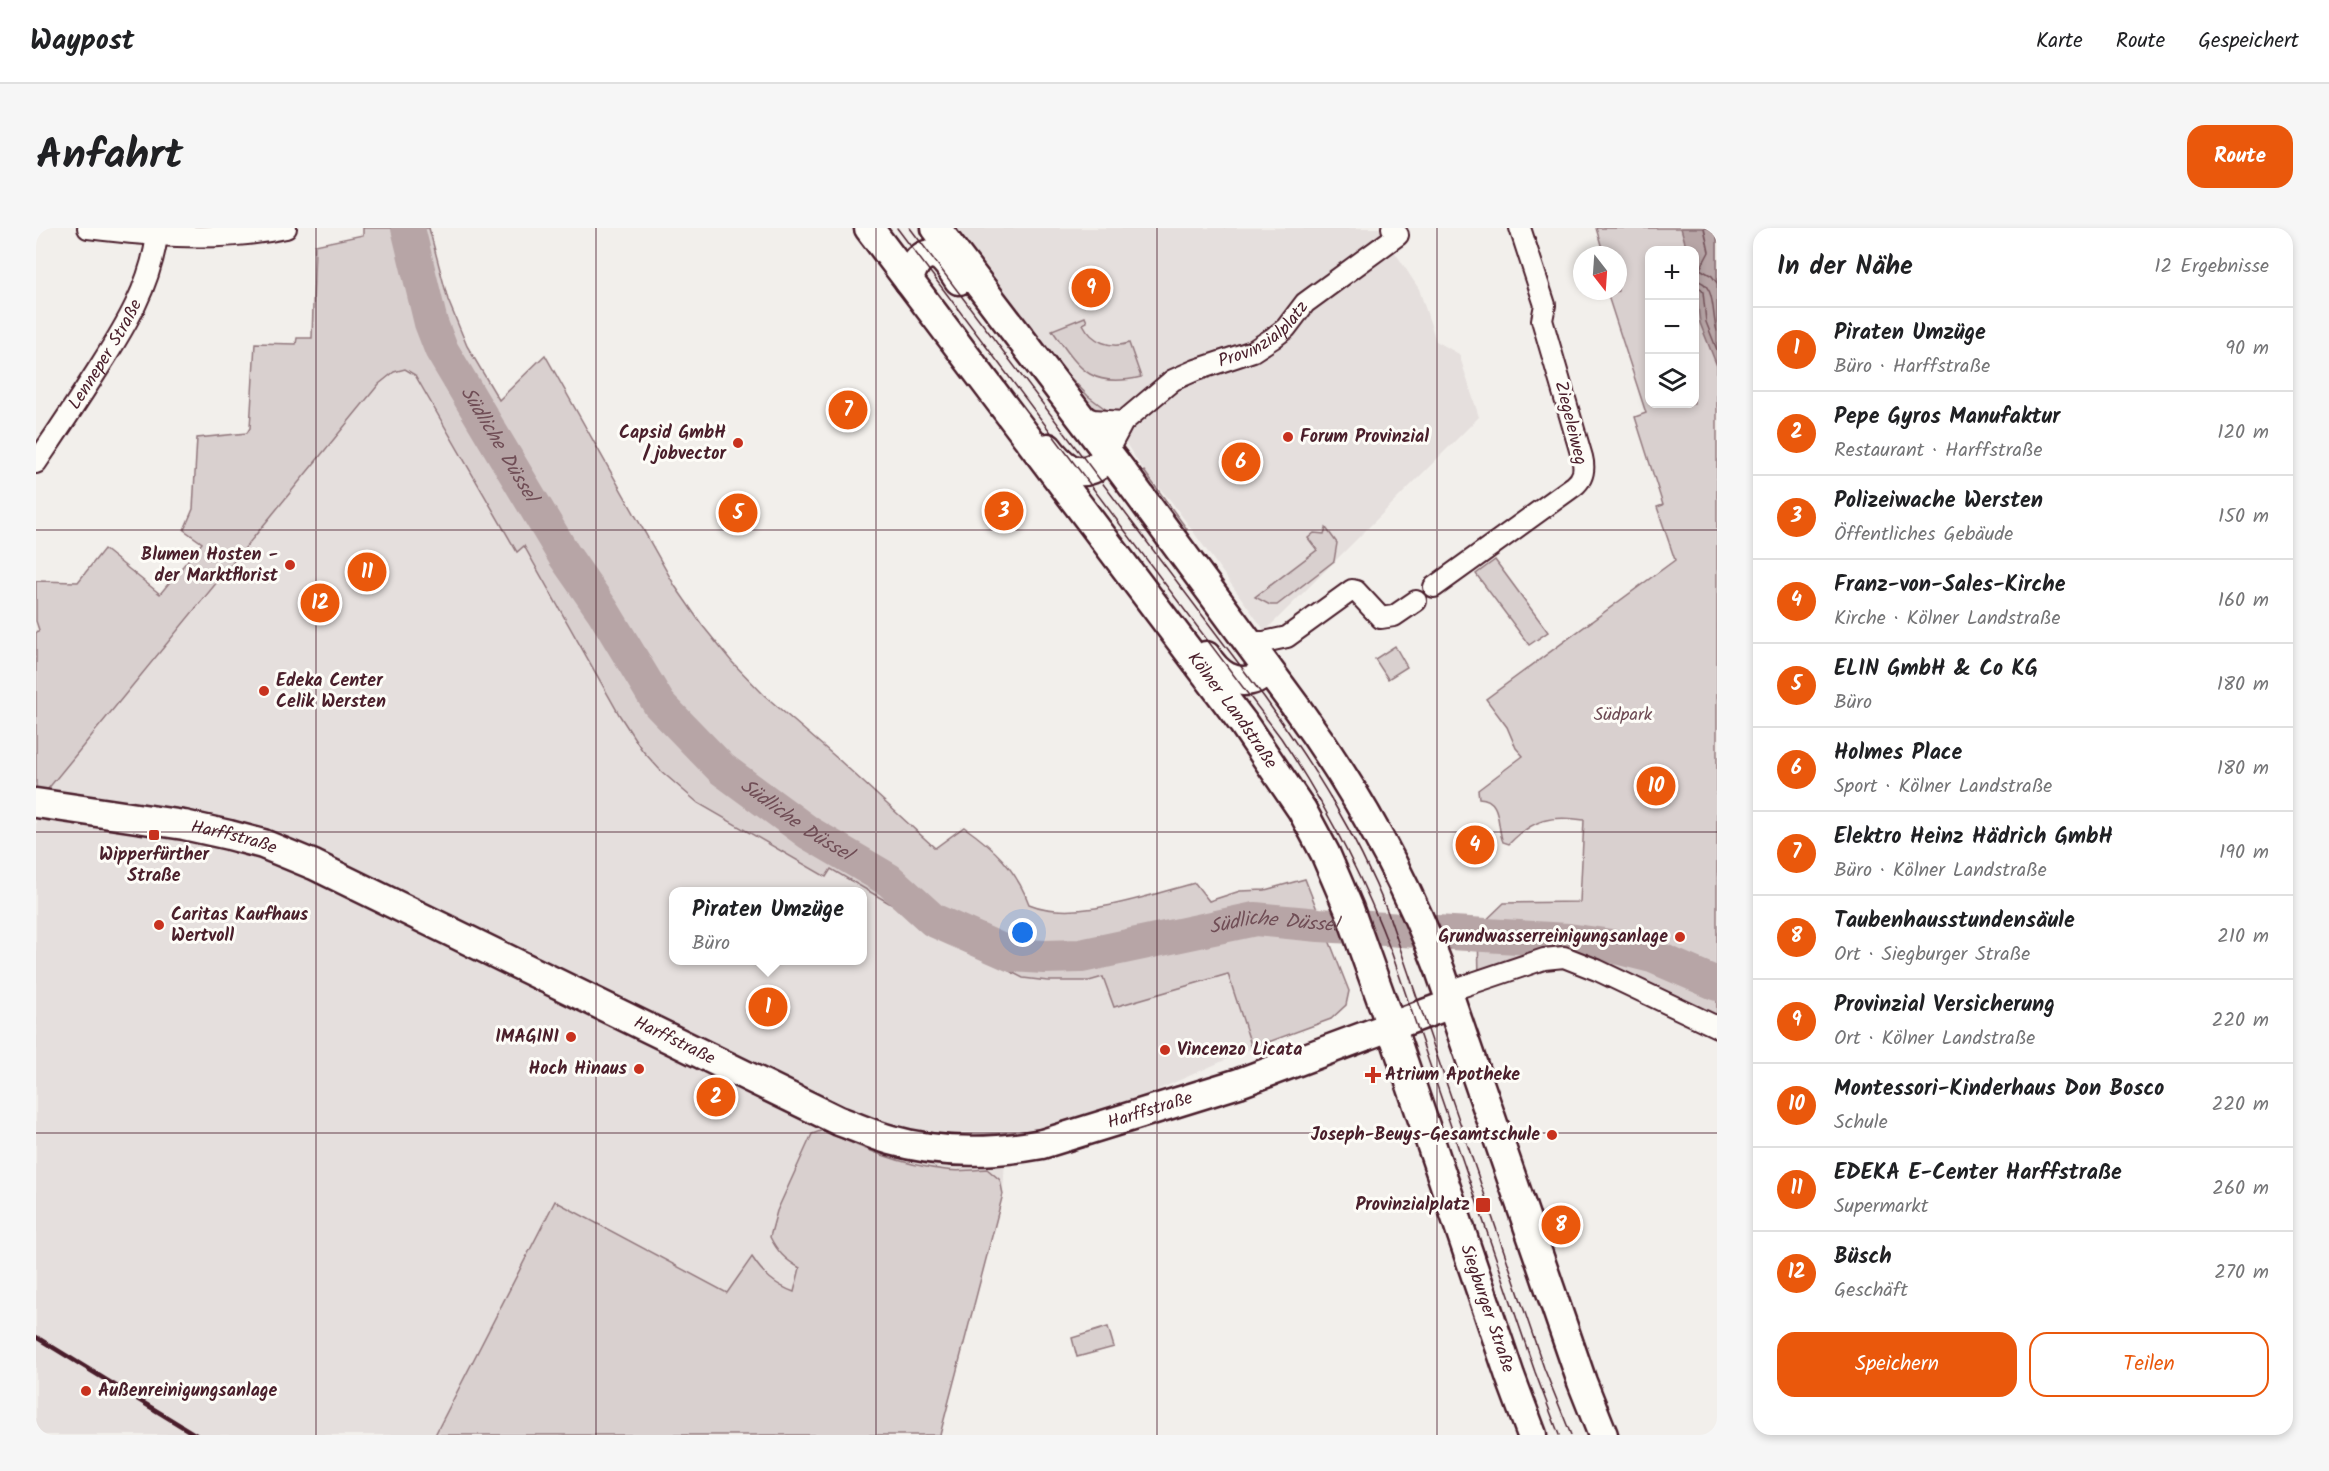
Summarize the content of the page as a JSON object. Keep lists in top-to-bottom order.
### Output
{
  "streets": {
    "main road": ["Kölner Landstraße", "Harffstraße", "Siegburger Straße"],
    "street": ["Provinzialplatz", "Lenneper Straße", "Ziegeleiweg"]
  },
  "crossings": [
    ["Provinzialplatz", "Kölner Landstraße"],
    ["Kölner Landstraße", "Harffstraße"],
    ["Kölner Landstraße", "Siegburger Straße"],
    ["Harffstraße", "Siegburger Straße"]
  ],
  "water": ["Südliche Düssel"],
  "parks": ["Südpark"],
  "places": {
    "other": [
      "Forum Provinzial",
      "Capsid GmbH / jobvector",
      "Blumen Hosten - der Marktflorist",
      "Edeka Center Celik Wersten",
      "Caritas Kaufhaus Wertvoll",
      "Grundwasserreinigungsanlage",
      "IMAGINI",
      "Vincenzo Licata",
      "Hoch Hinaus",
      "Joseph-Beuys-Gesamtschule",
      "Außenreinigungsanlage"
    ],
    "transit": ["Wipperfürther Straße", "Provinzialplatz"],
    "health": ["Atrium Apotheke"]
  },
  "north": "bottom",
  "page": {
    "header": "Waypost",
    "nav": ["Karte", "Route", "Gespeichert"],
    "title": "Anfahrt",
    "buttons": [
      "Route",
      ["Speichern", "Teilen"]
    ],
    "heading": ["In der Nähe", "12 Ergebnisse"],
    "map_buttons": ["+", "−"],
    "pins": [
      "9",
      "7",
      "6",
      "3",
      "5",
      "11",
      "12",
      "10",
      "4",
      "1",
      "2",
      "8"
    ],
    "list": [
      {
        "mark": "1",
        "name": "Piraten Umzüge",
        "note": "Büro · Harffstraße",
        "value": "90 m"
      },
      {
        "mark": "2",
        "name": "Pepe Gyros Manufaktur",
        "note": "Restaurant · Harffstraße",
        "value": "120 m"
      },
      {
        "mark": "3",
        "name": "Polizeiwache Wersten",
        "note": "Öffentliches Gebäude",
        "value": "150 m"
      },
      {
        "mark": "4",
        "name": "Franz-von-Sales-Kirche",
        "note": "Kirche · Kölner Landstraße",
        "value": "160 m"
      },
      {
        "mark": "5",
        "name": "ELIN GmbH & Co KG",
        "note": "Büro",
        "value": "180 m"
      },
      {
        "mark": "6",
        "name": "Holmes Place",
        "note": "Sport · Kölner Landstraße",
        "value": "180 m"
      },
      {
        "mark": "7",
        "name": "Elektro Heinz Hädrich GmbH",
        "note": "Büro · Kölner Landstraße",
        "value": "190 m"
      },
      {
        "mark": "8",
        "name": "Taubenhausstundensäule",
        "note": "Ort · Siegburger Straße",
        "value": "210 m"
      },
      {
        "mark": "9",
        "name": "Provinzial Versicherung",
        "note": "Ort · Kölner Landstraße",
        "value": "220 m"
      },
      {
        "mark": "10",
        "name": "Montessori-Kinderhaus Don Bosco",
        "note": "Schule",
        "value": "220 m"
      },
      {
        "mark": "11",
        "name": "EDEKA E-Center Harffstraße",
        "note": "Supermarkt",
        "value": "260 m"
      },
      {
        "mark": "12",
        "name": "Büsch",
        "note": "Geschäft",
        "value": "270 m"
      }
    ],
    "popup": ["Piraten Umzüge", "Büro"]
  }
}
